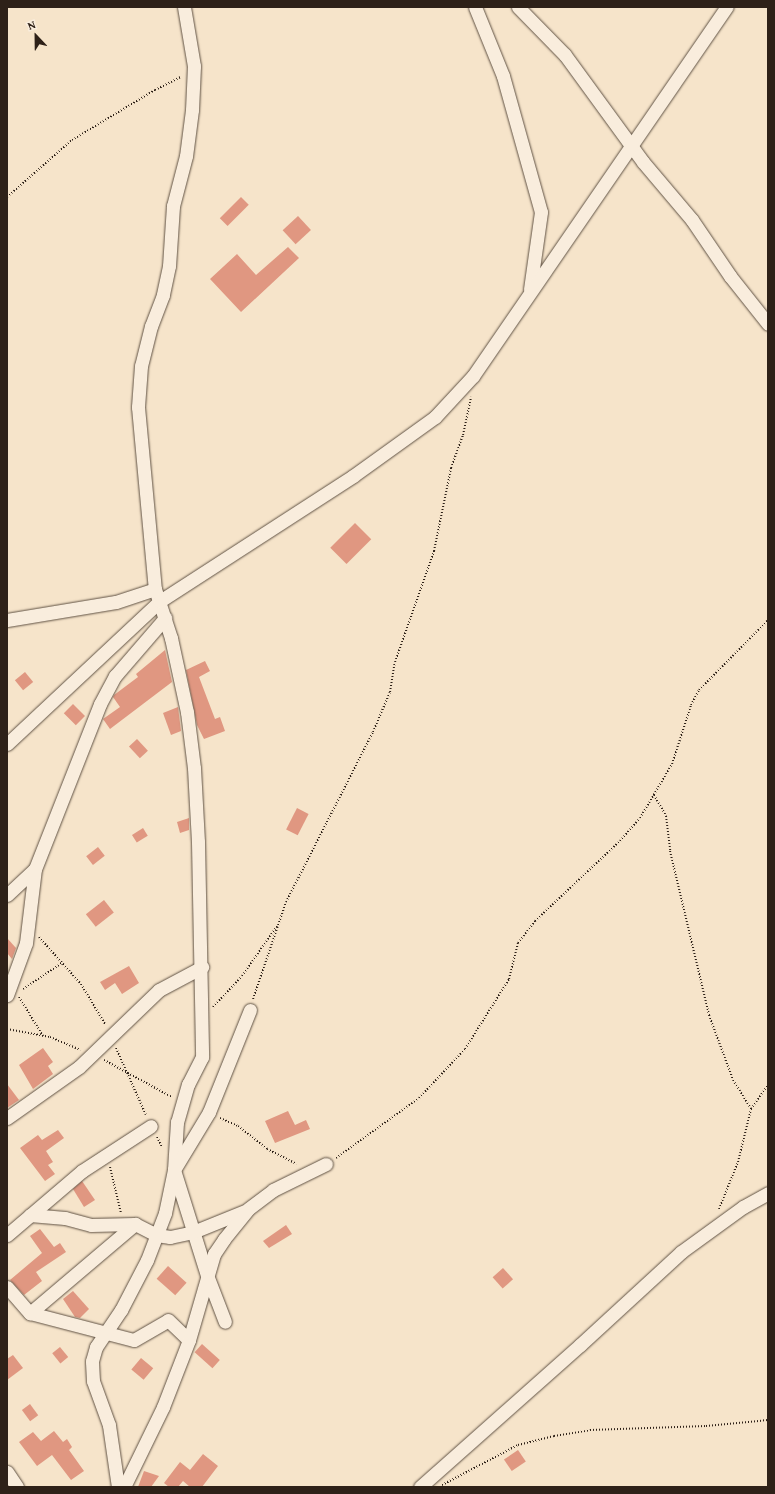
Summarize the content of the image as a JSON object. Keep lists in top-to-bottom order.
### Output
{
  "north": "top"
}
